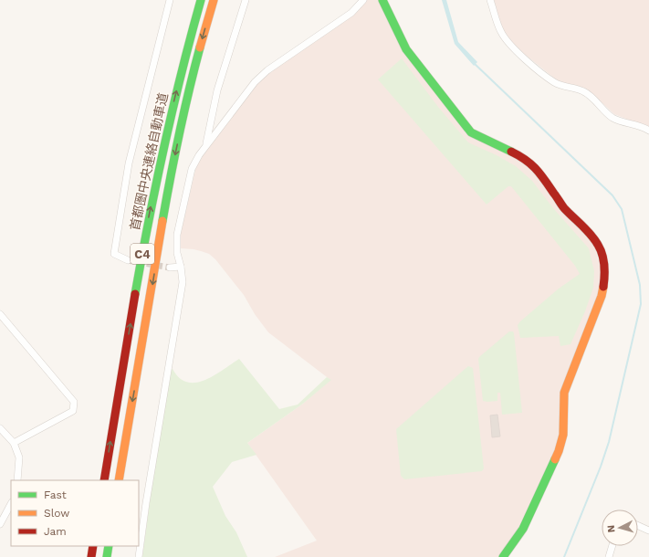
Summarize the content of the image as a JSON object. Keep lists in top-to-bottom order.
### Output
{
  "streets": {
    "main road": ["首都圏中央連絡自動車道", "C4"]
  },
  "legend": ["Fast", "Slow", "Jam"],
  "north": "left"
}
